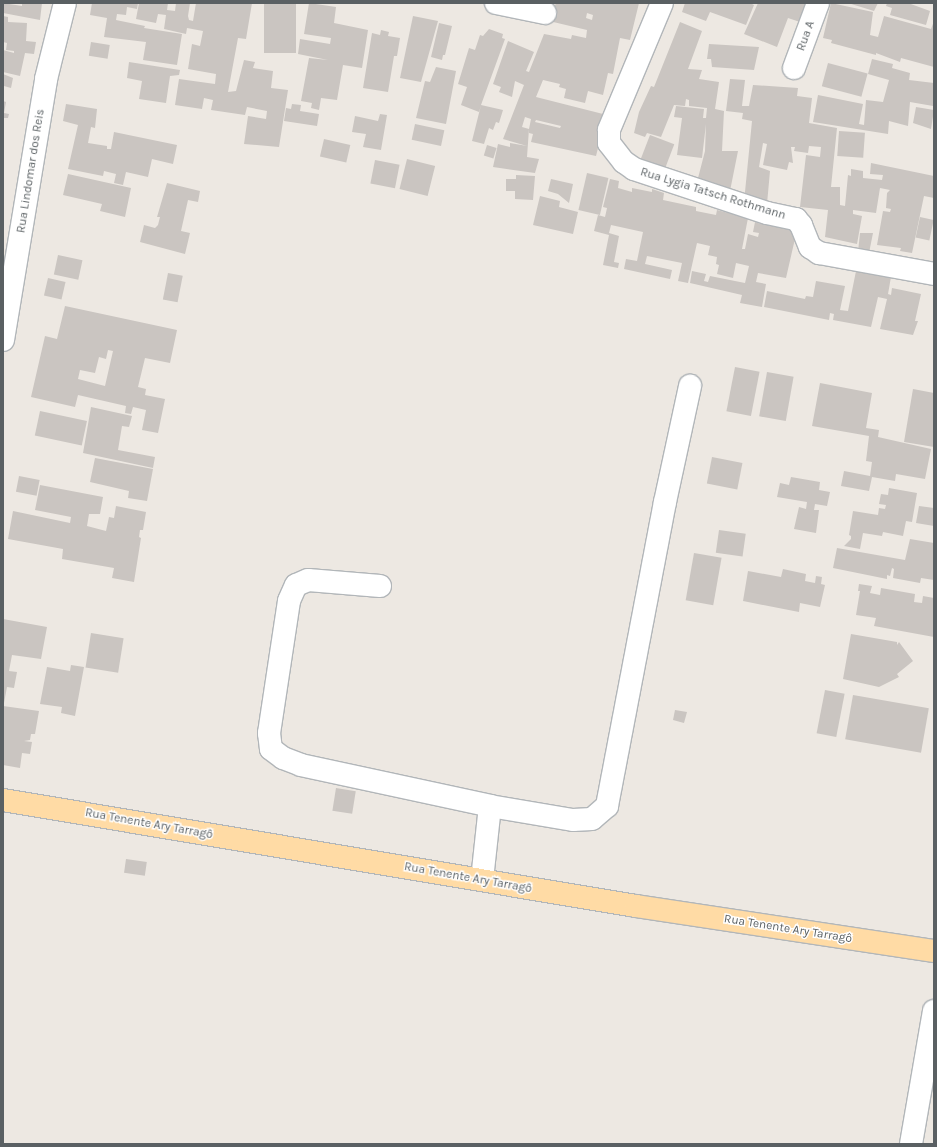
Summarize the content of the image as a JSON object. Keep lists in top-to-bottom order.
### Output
{
  "streets": {
    "main road": ["Rua Tenente Ary Tarragô"],
    "street": ["Rua A", "Rua Lindomar dos Reis", "Rua Lygia Tatsch Rothmann"]
  }
}
